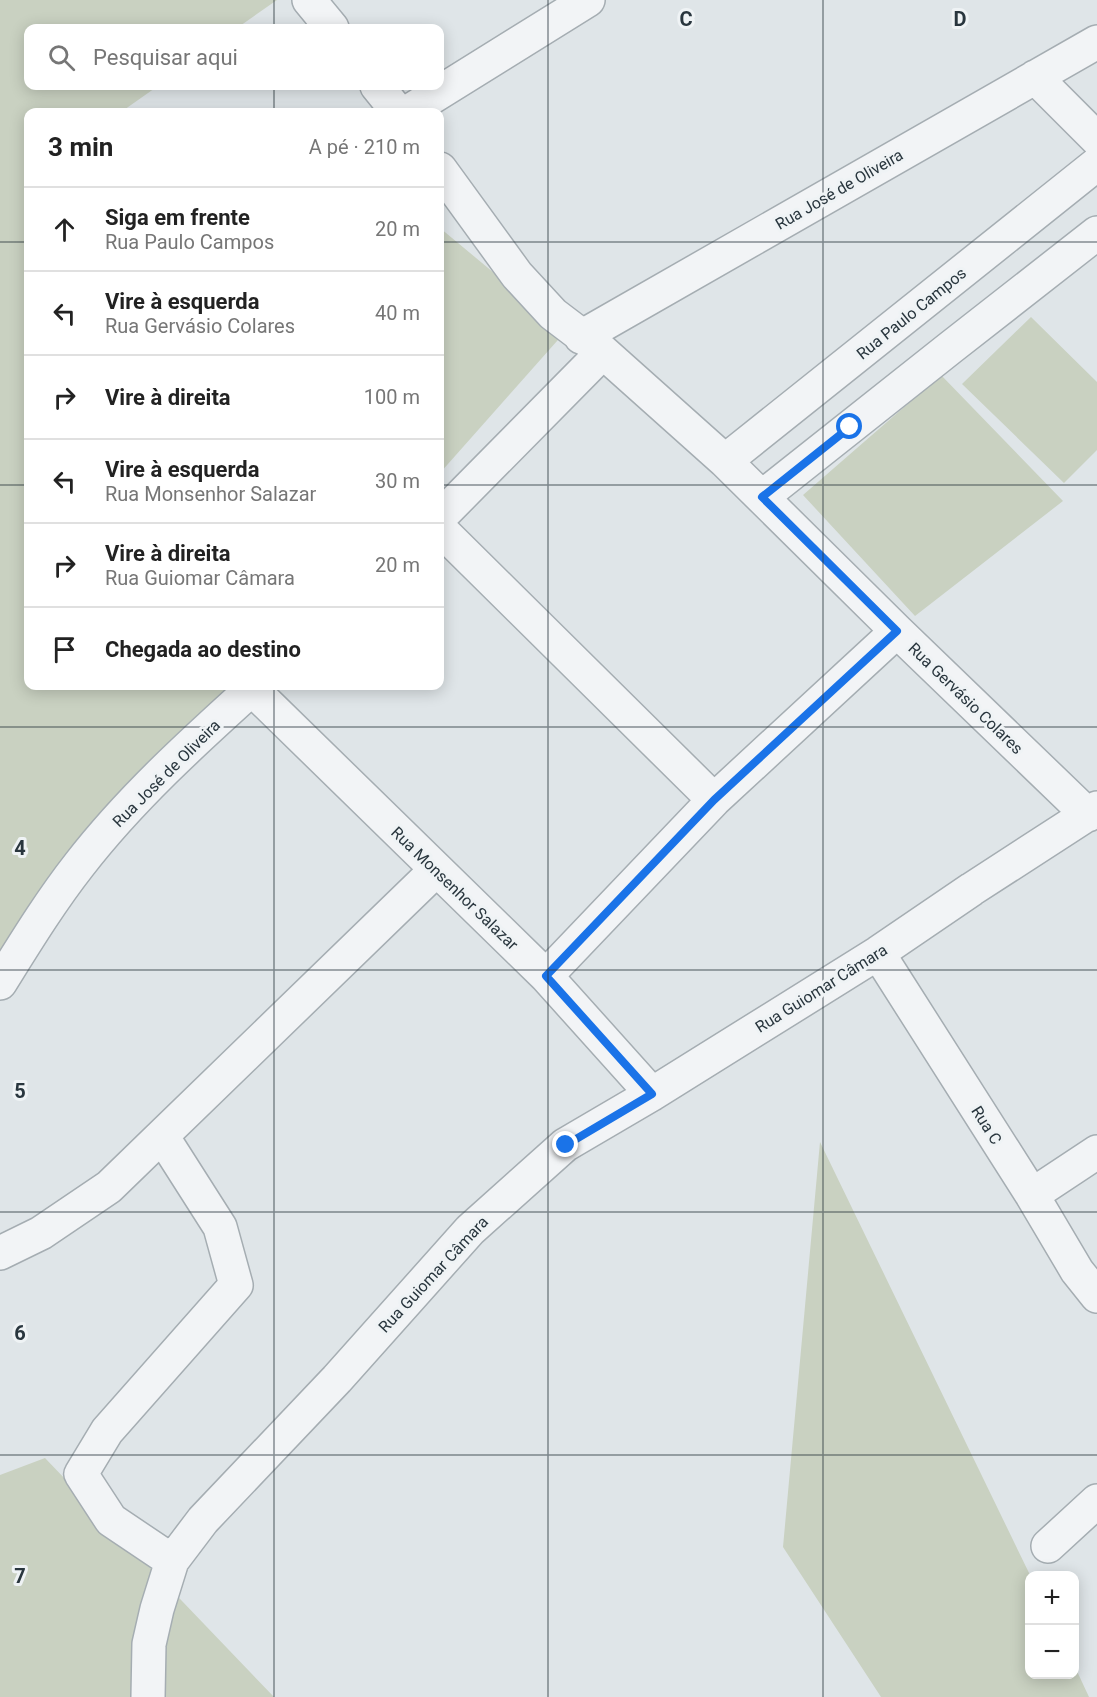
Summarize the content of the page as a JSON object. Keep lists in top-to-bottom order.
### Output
{
  "streets": {
    "street": [
      "Rua José de Oliveira",
      "Rua Paulo Campos",
      "Rua Gervásio Colares",
      "Rua Monsenhor Salazar",
      "Rua Guiomar Câmara",
      "Rua C"
    ]
  },
  "crossings": [
    ["Rua José de Oliveira", "Rua Gervásio Colares"],
    ["Rua Paulo Campos", "Rua Gervásio Colares"],
    ["Rua Gervásio Colares", "Rua Guiomar Câmara"],
    ["Rua Monsenhor Salazar", "Rua Guiomar Câmara"],
    ["Rua Guiomar Câmara", "Rua C"]
  ],
  "page": {
    "search": "Pesquisar aqui",
    "heading": ["3 min", "A pé · 210 m"],
    "list": [
      ["Siga em frente", "Rua Paulo Campos", "20 m"],
      ["Vire à esquerda", "Rua Gervásio Colares", "40 m"],
      ["Vire à direita", "100 m"],
      ["Vire à esquerda", "Rua Monsenhor Salazar", "30 m"],
      ["Vire à direita", "Rua Guiomar Câmara", "20 m"],
      "Chegada ao destino"
    ],
    "map_buttons": ["+", "−"]
  },
  "grid": {
    "columns": ["C", "D"],
    "rows": [
      "4",
      "5",
      "6",
      "7"
    ]
  }
}
